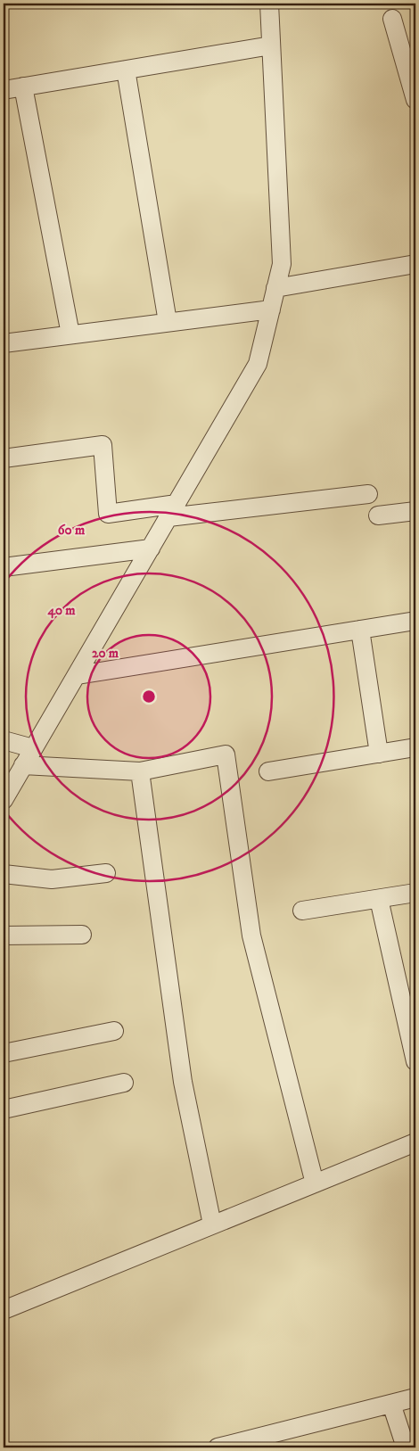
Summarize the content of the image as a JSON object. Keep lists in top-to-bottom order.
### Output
{
  "rings": ["60 m", "40 m", "20 m"]
}
